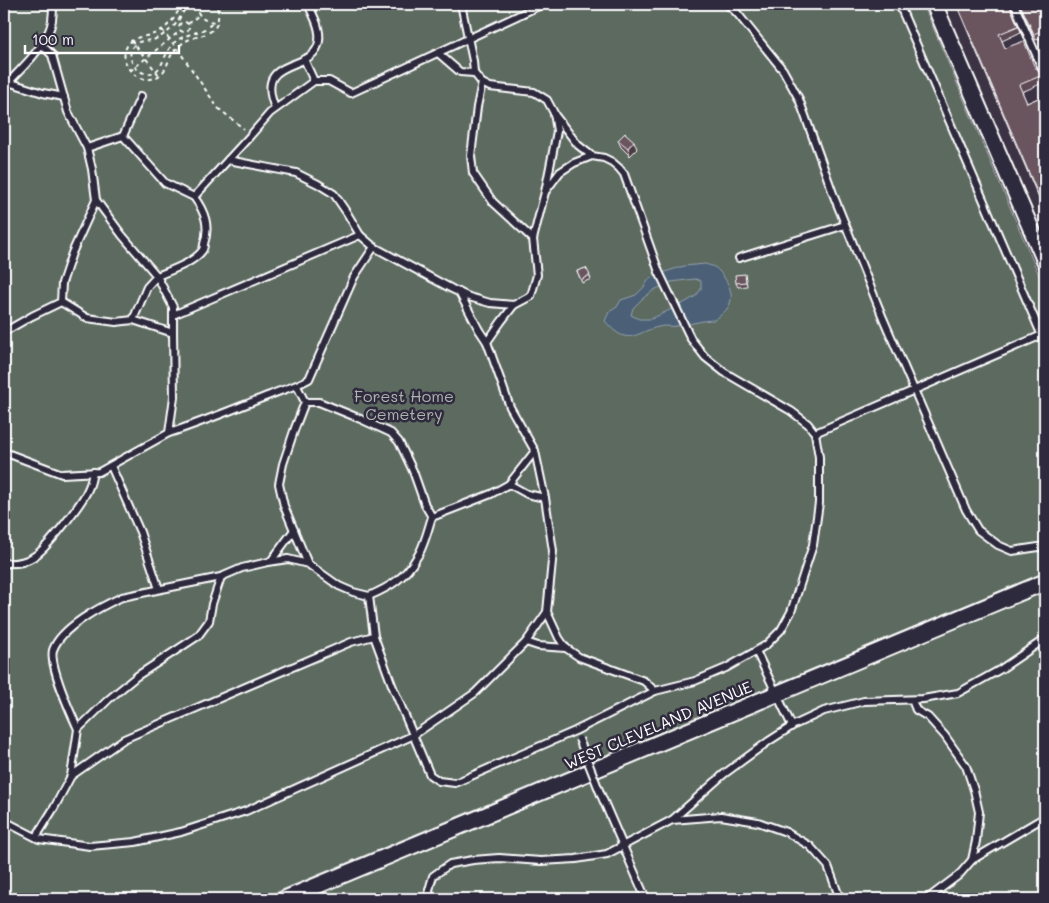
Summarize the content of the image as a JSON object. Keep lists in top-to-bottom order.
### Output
{
  "streets": {
    "street": ["WEST CLEVELAND AVENUE"]
  },
  "parks": ["Forest Home Cemetery"],
  "scale_bar": "100 m"
}
